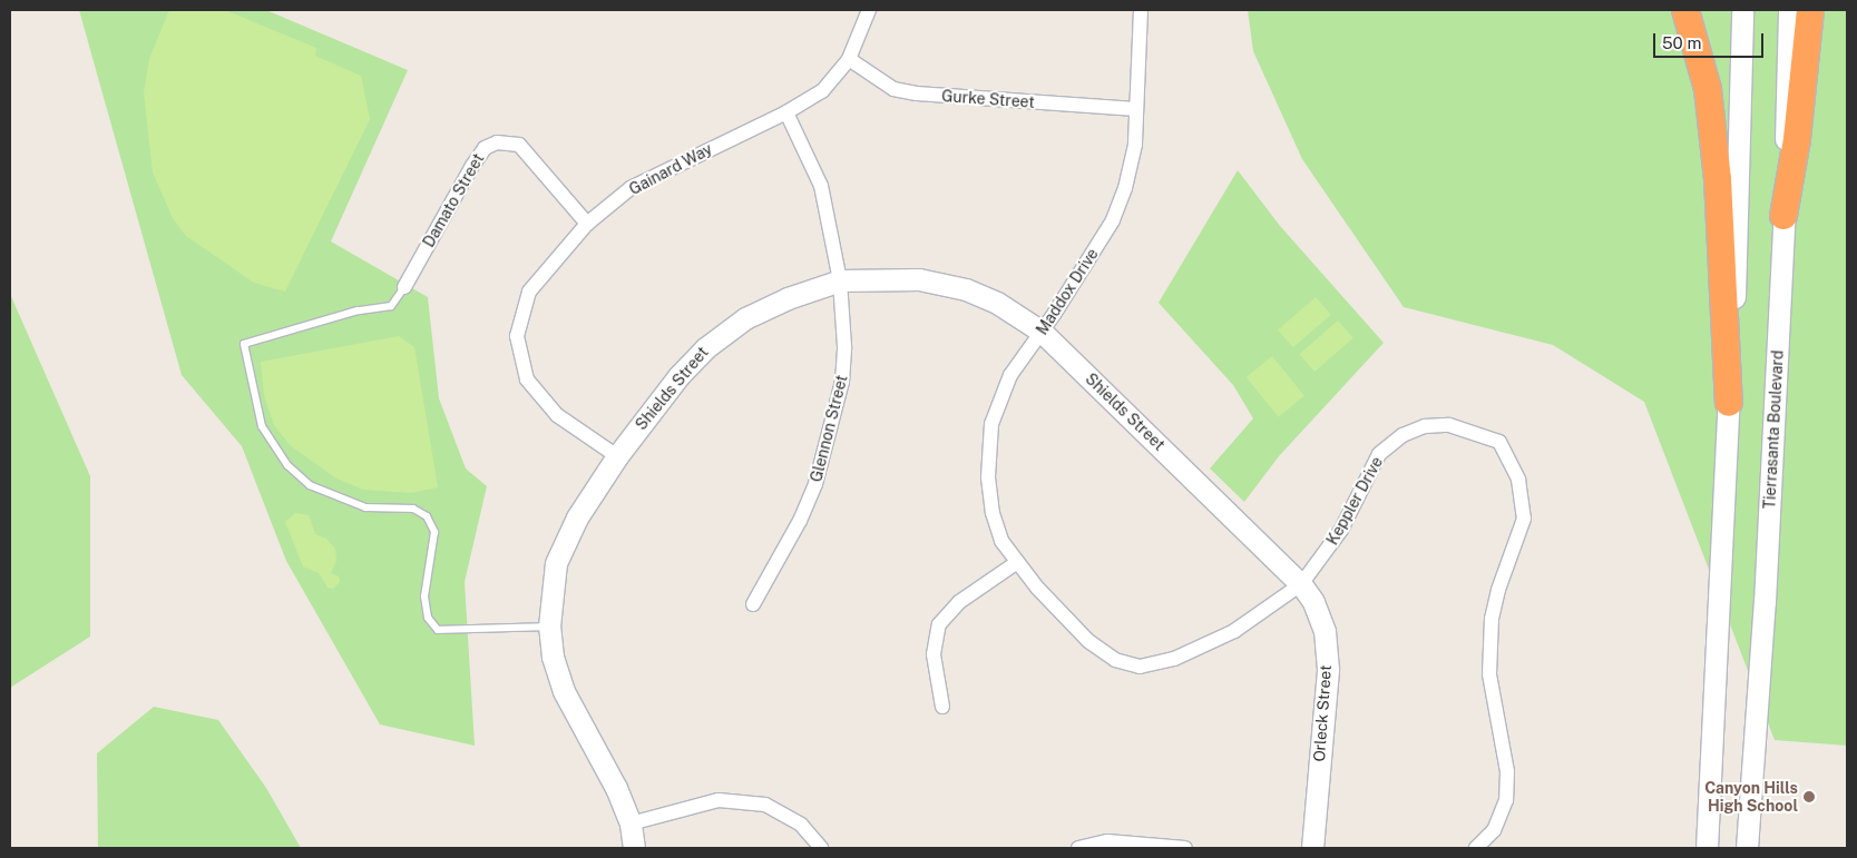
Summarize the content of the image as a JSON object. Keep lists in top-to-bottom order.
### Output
{
  "streets": {
    "main road": ["Shields Street", "Tierrasanta Boulevard", "Orleck Street"],
    "street": [
      "Gurke Street",
      "Gainard Way",
      "Damato Street",
      "Maddox Drive",
      "Glennon Street",
      "Keppler Drive"
    ]
  },
  "crossings": [
    ["Gurke Street", "Gainard Way"],
    ["Gurke Street", "Maddox Drive"],
    ["Gainard Way", "Damato Street"],
    ["Gainard Way", "Shields Street"],
    ["Gainard Way", "Glennon Street"],
    ["Maddox Drive", "Shields Street"],
    ["Maddox Drive", "Keppler Drive"],
    ["Shields Street", "Glennon Street"],
    ["Shields Street", "Keppler Drive"],
    ["Shields Street", "Orleck Street"],
    ["Keppler Drive", "Orleck Street"]
  ],
  "places": ["Canyon Hills High School"],
  "scale_bar": "50 m"
}
